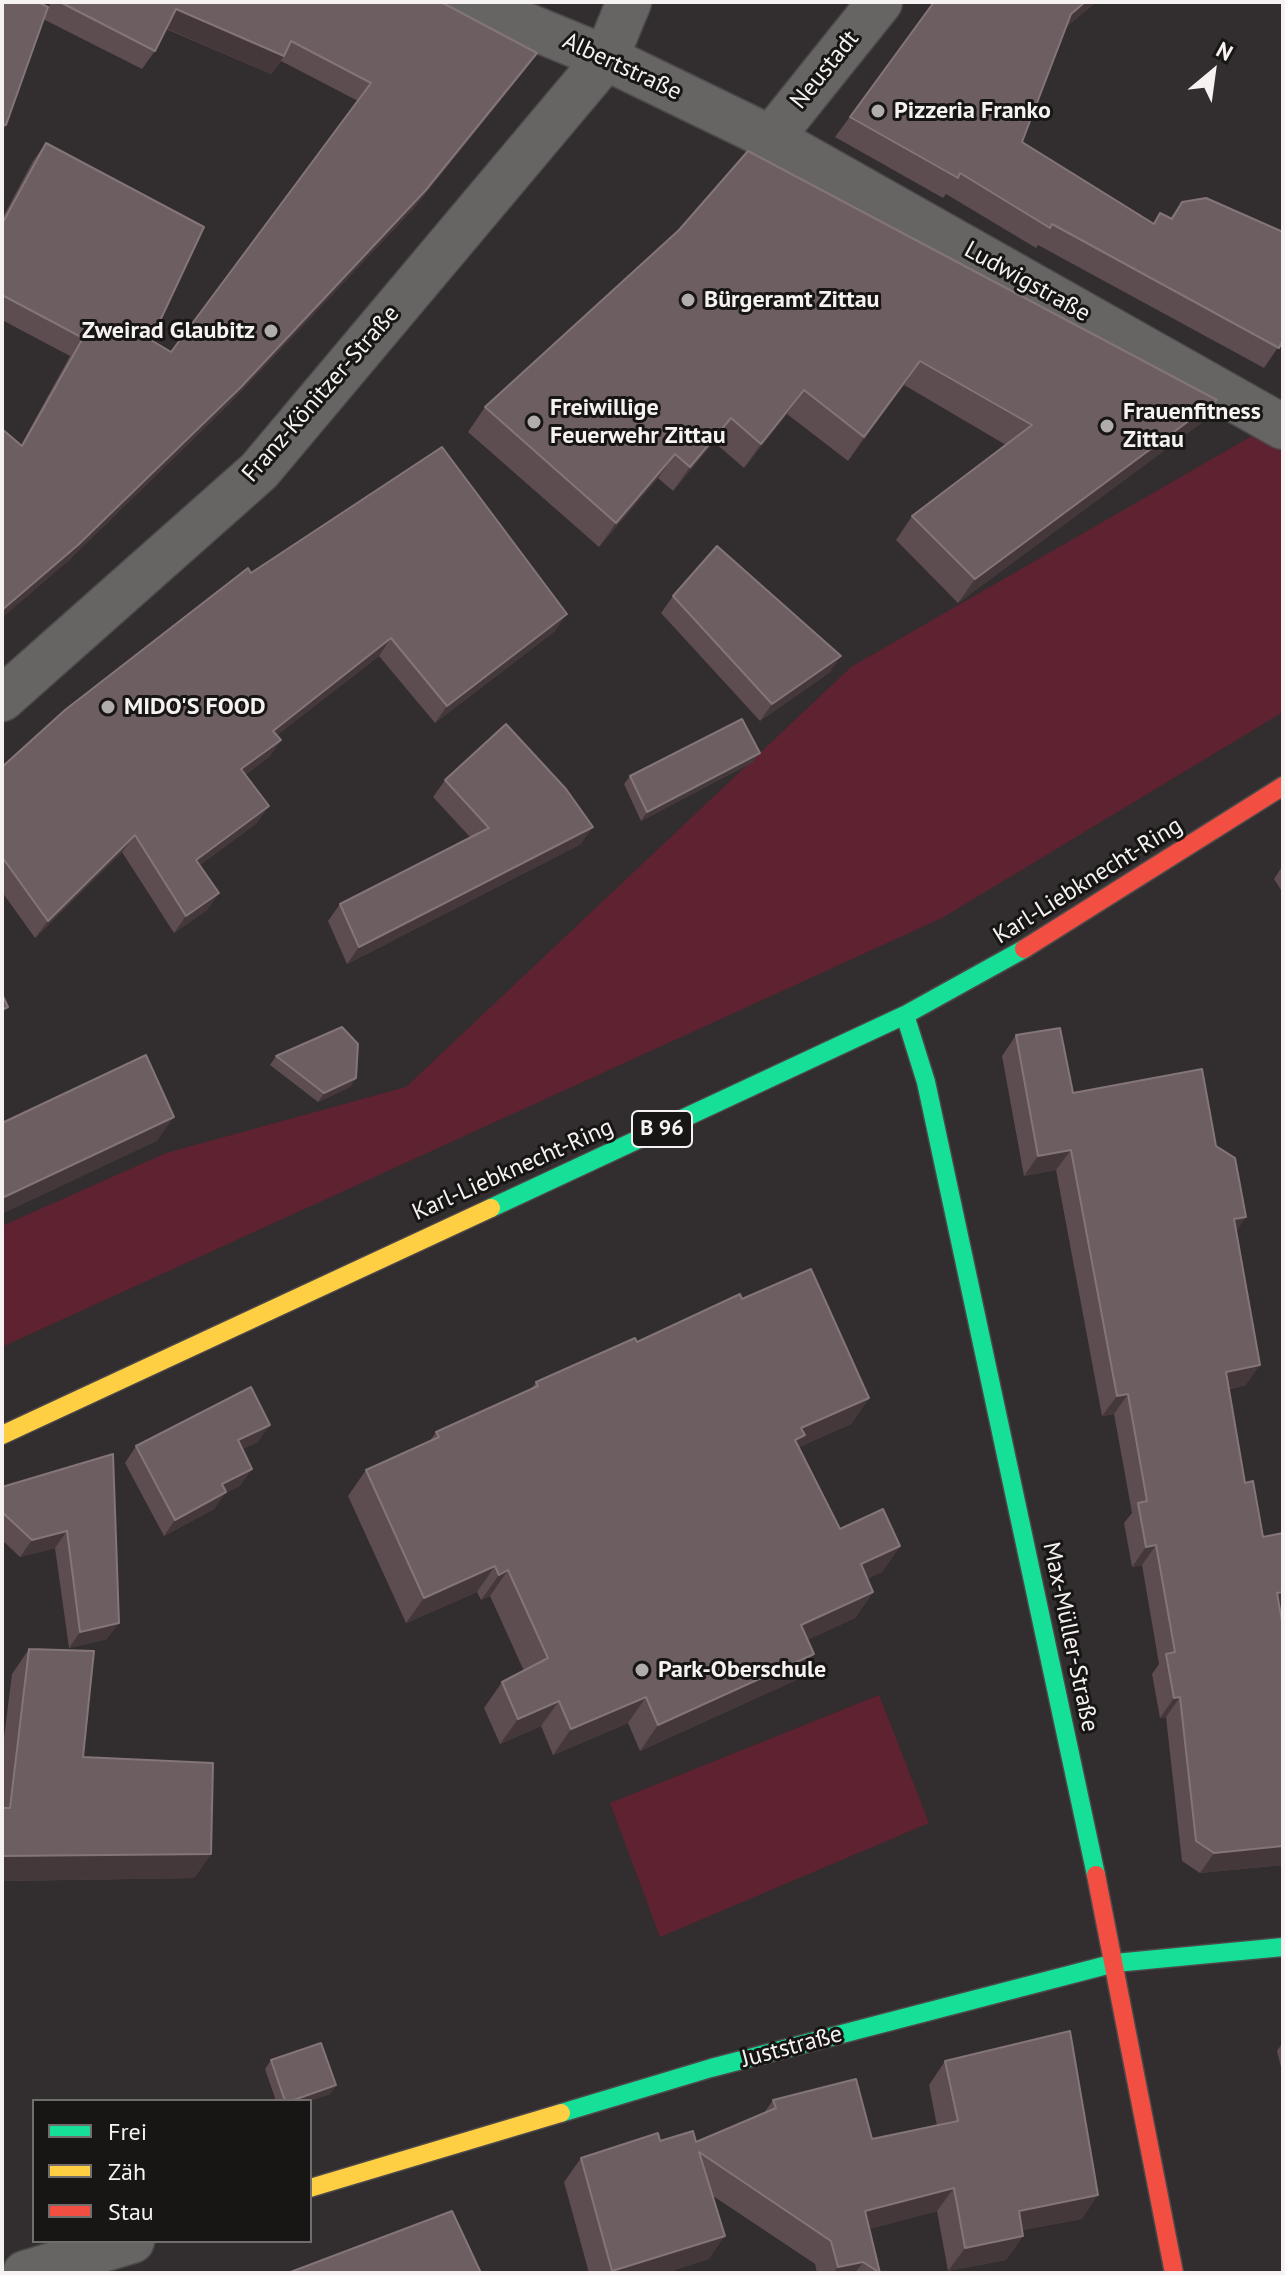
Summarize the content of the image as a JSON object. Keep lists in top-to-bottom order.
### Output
{
  "streets": {
    "street": [
      "Albertstraße",
      "Neustadt",
      "Ludwigstraße",
      "Franz-Könitzer-Straße",
      "Karl-Liebknecht-Ring",
      "B 96",
      "Max-Müller-Straße",
      "Juststraße"
    ]
  },
  "crossings": [
    ["Albertstraße", "Neustadt"],
    ["Albertstraße", "Ludwigstraße"],
    ["Albertstraße", "Franz-Könitzer-Straße"],
    ["Neustadt", "Ludwigstraße"],
    ["Karl-Liebknecht-Ring", "Max-Müller-Straße"],
    ["Max-Müller-Straße", "Juststraße"]
  ],
  "places": [
    "Pizzeria Franko",
    "Bürgeramt Zittau",
    "Zweirad Glaubitz",
    "Freiwillige Feuerwehr Zittau",
    "Frauenfitness Zittau",
    "MIDO'S FOOD",
    "Park-Oberschule"
  ],
  "legend": ["Frei", "Zäh", "Stau"],
  "north": "top right"
}
